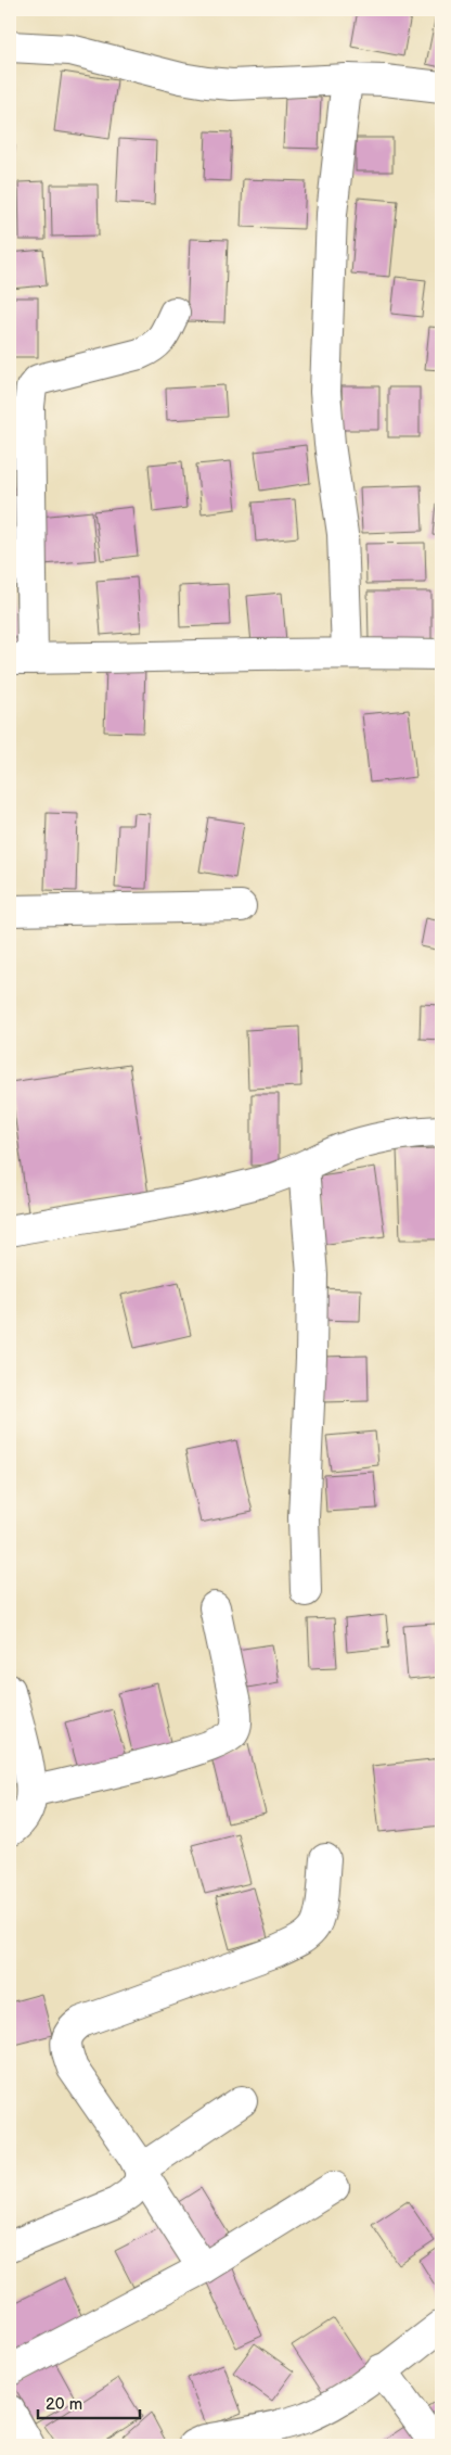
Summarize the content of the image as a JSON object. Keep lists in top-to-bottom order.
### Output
{
  "scale_bar": "20 m"
}
